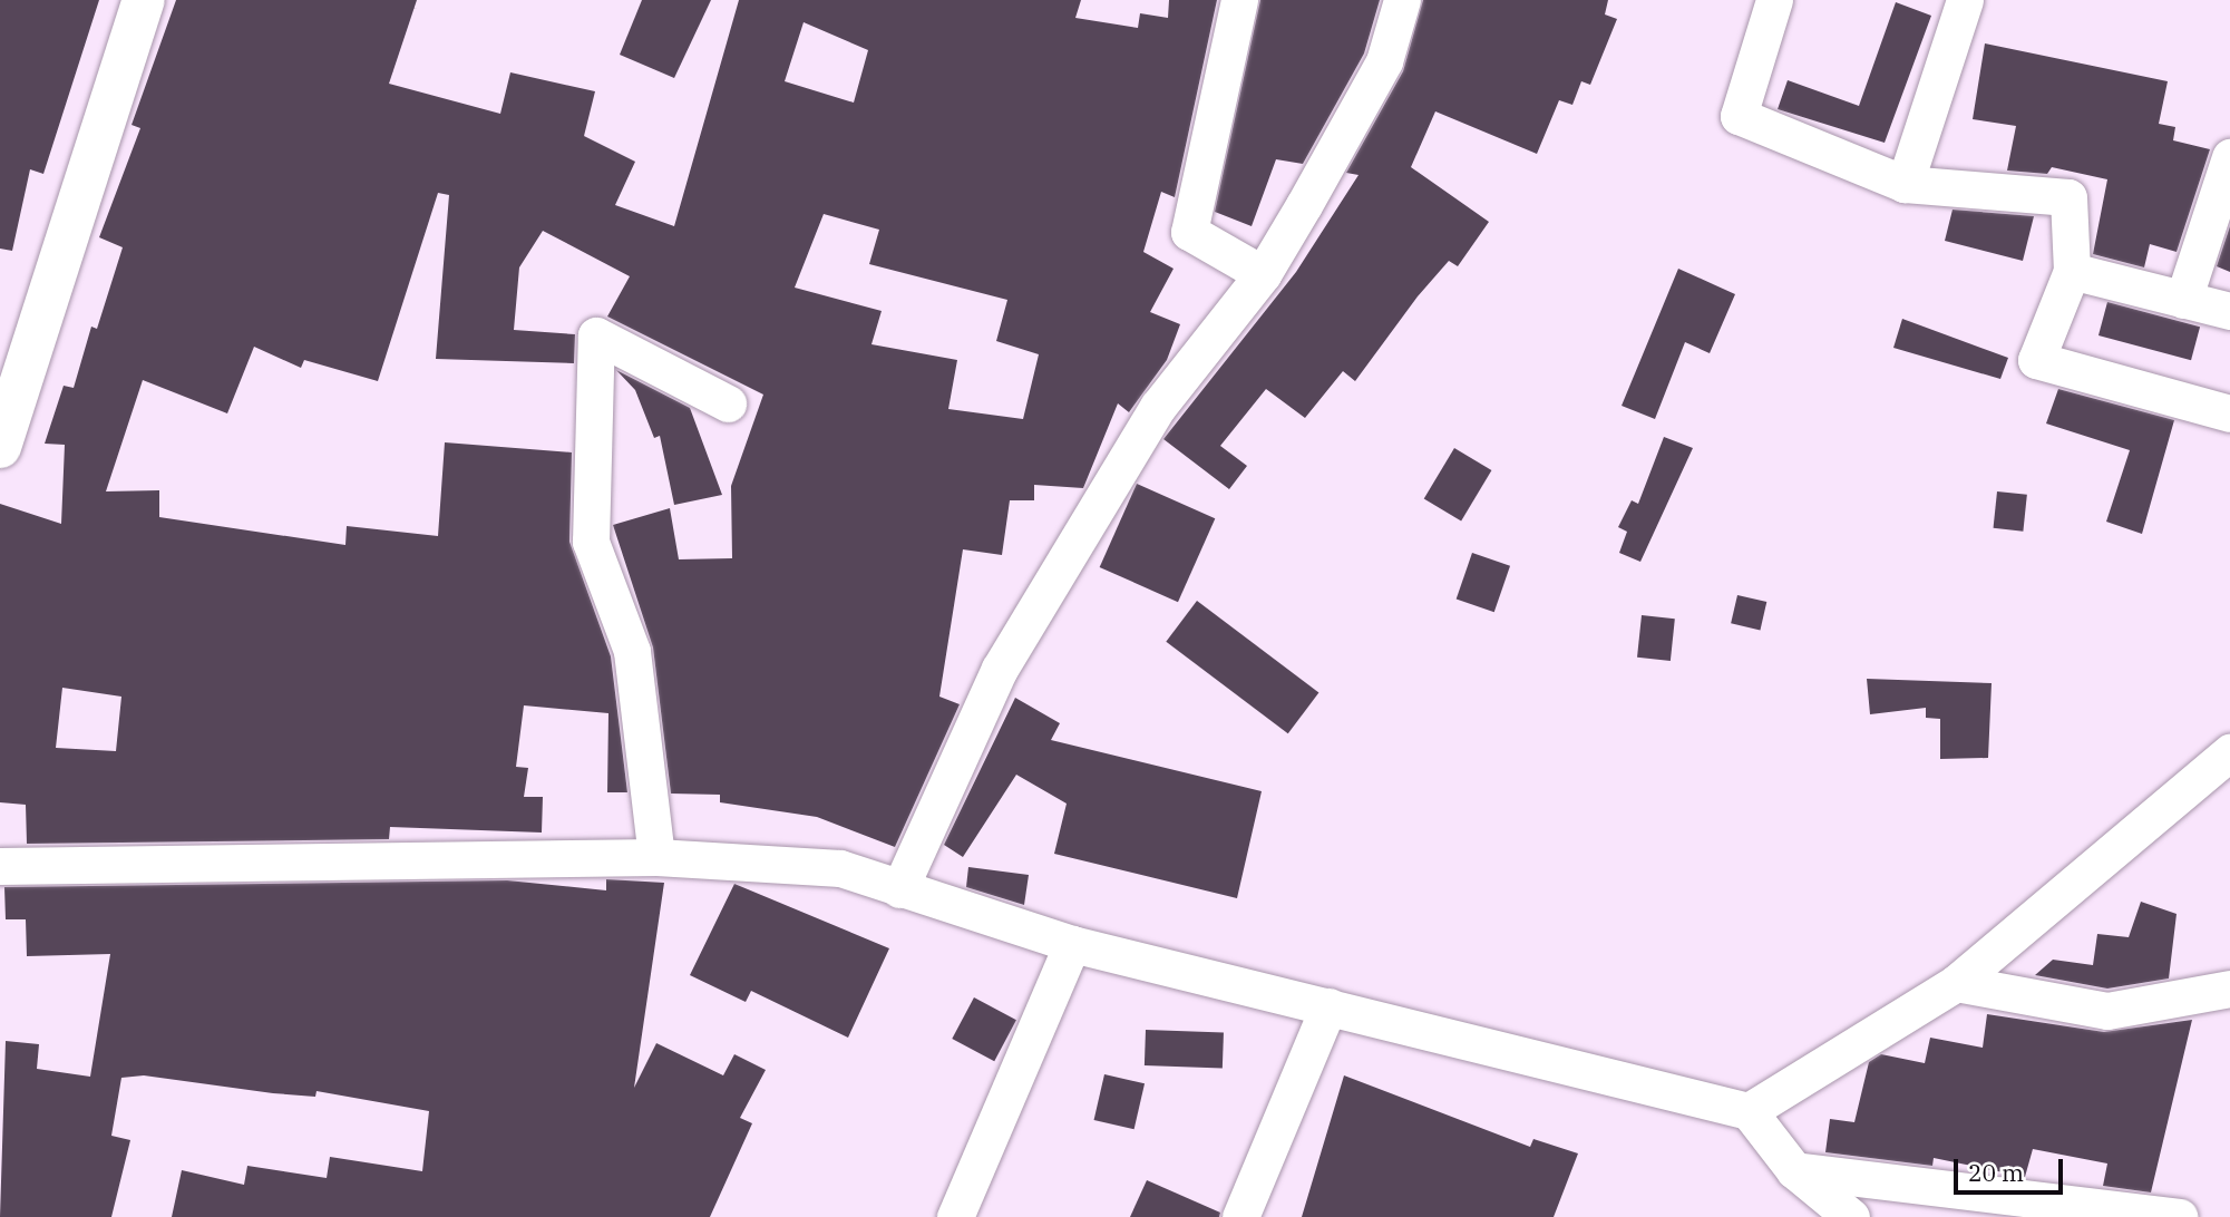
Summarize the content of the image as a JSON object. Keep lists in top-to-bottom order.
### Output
{
  "scale_bar": "20 m"
}
